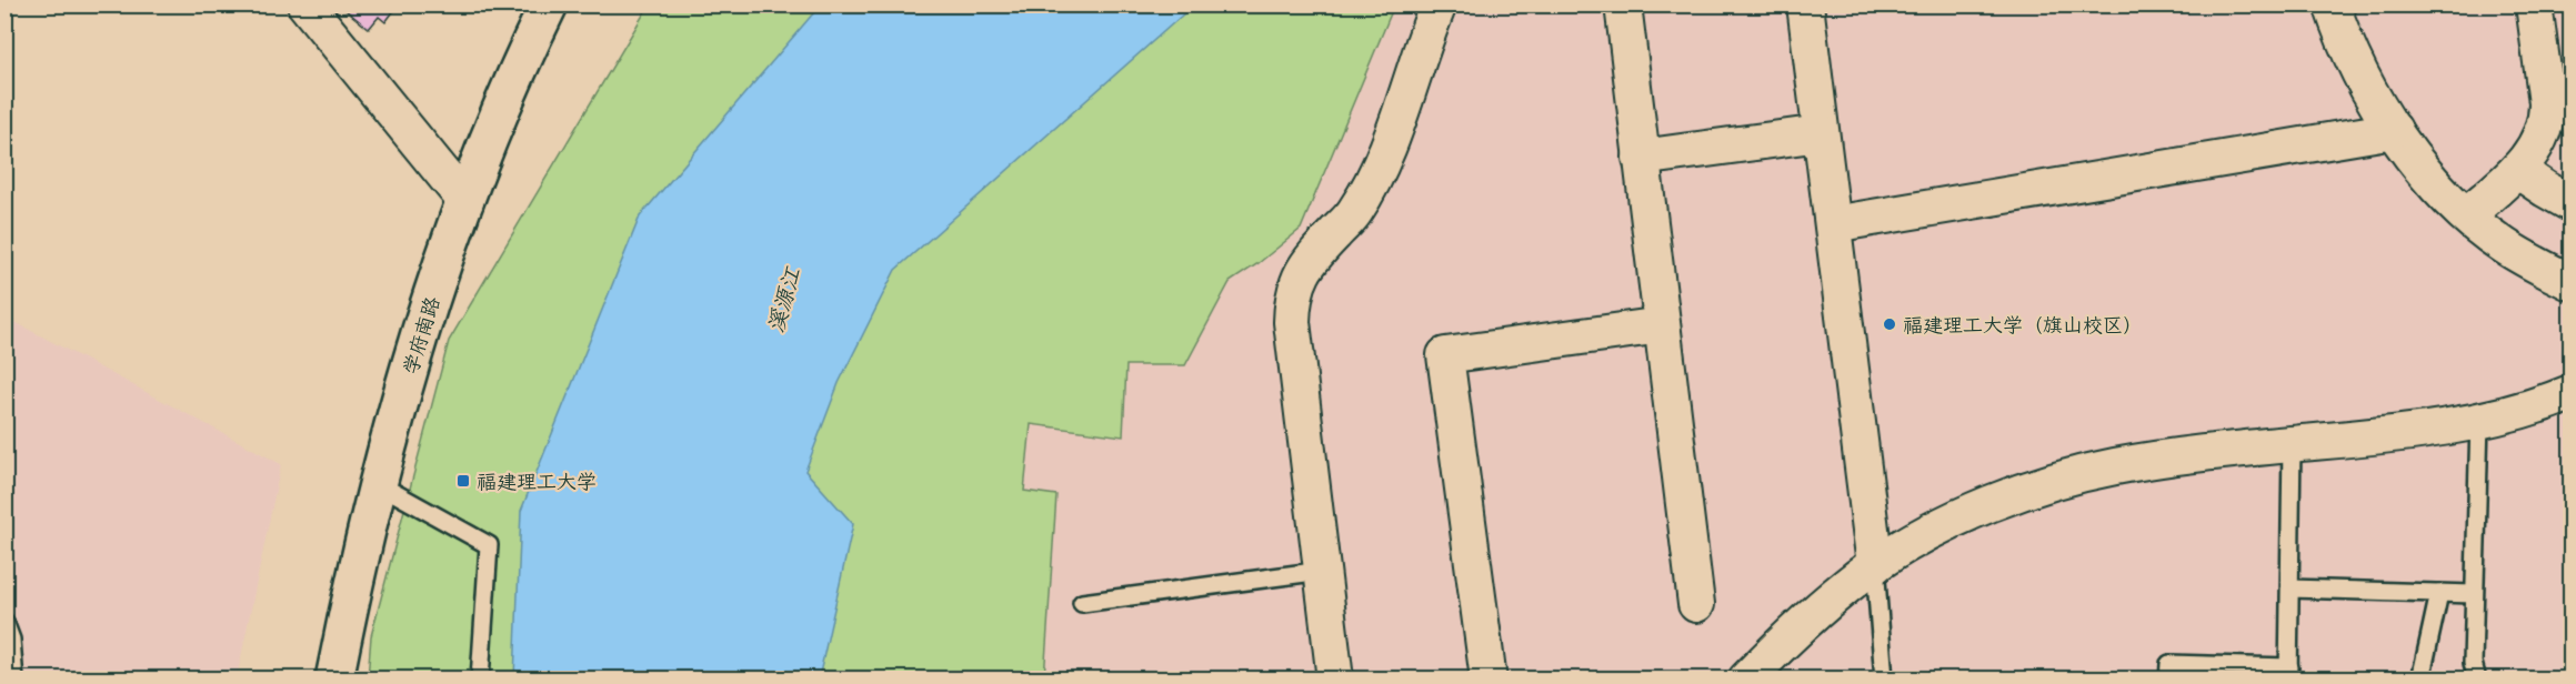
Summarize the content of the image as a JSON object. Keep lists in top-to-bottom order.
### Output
{
  "streets": {
    "main road": ["学府南路"]
  },
  "water": ["溪源江"],
  "places": {
    "other": ["福建理工大学（旗山校区）"],
    "transit": ["福建理工大学"]
  }
}
